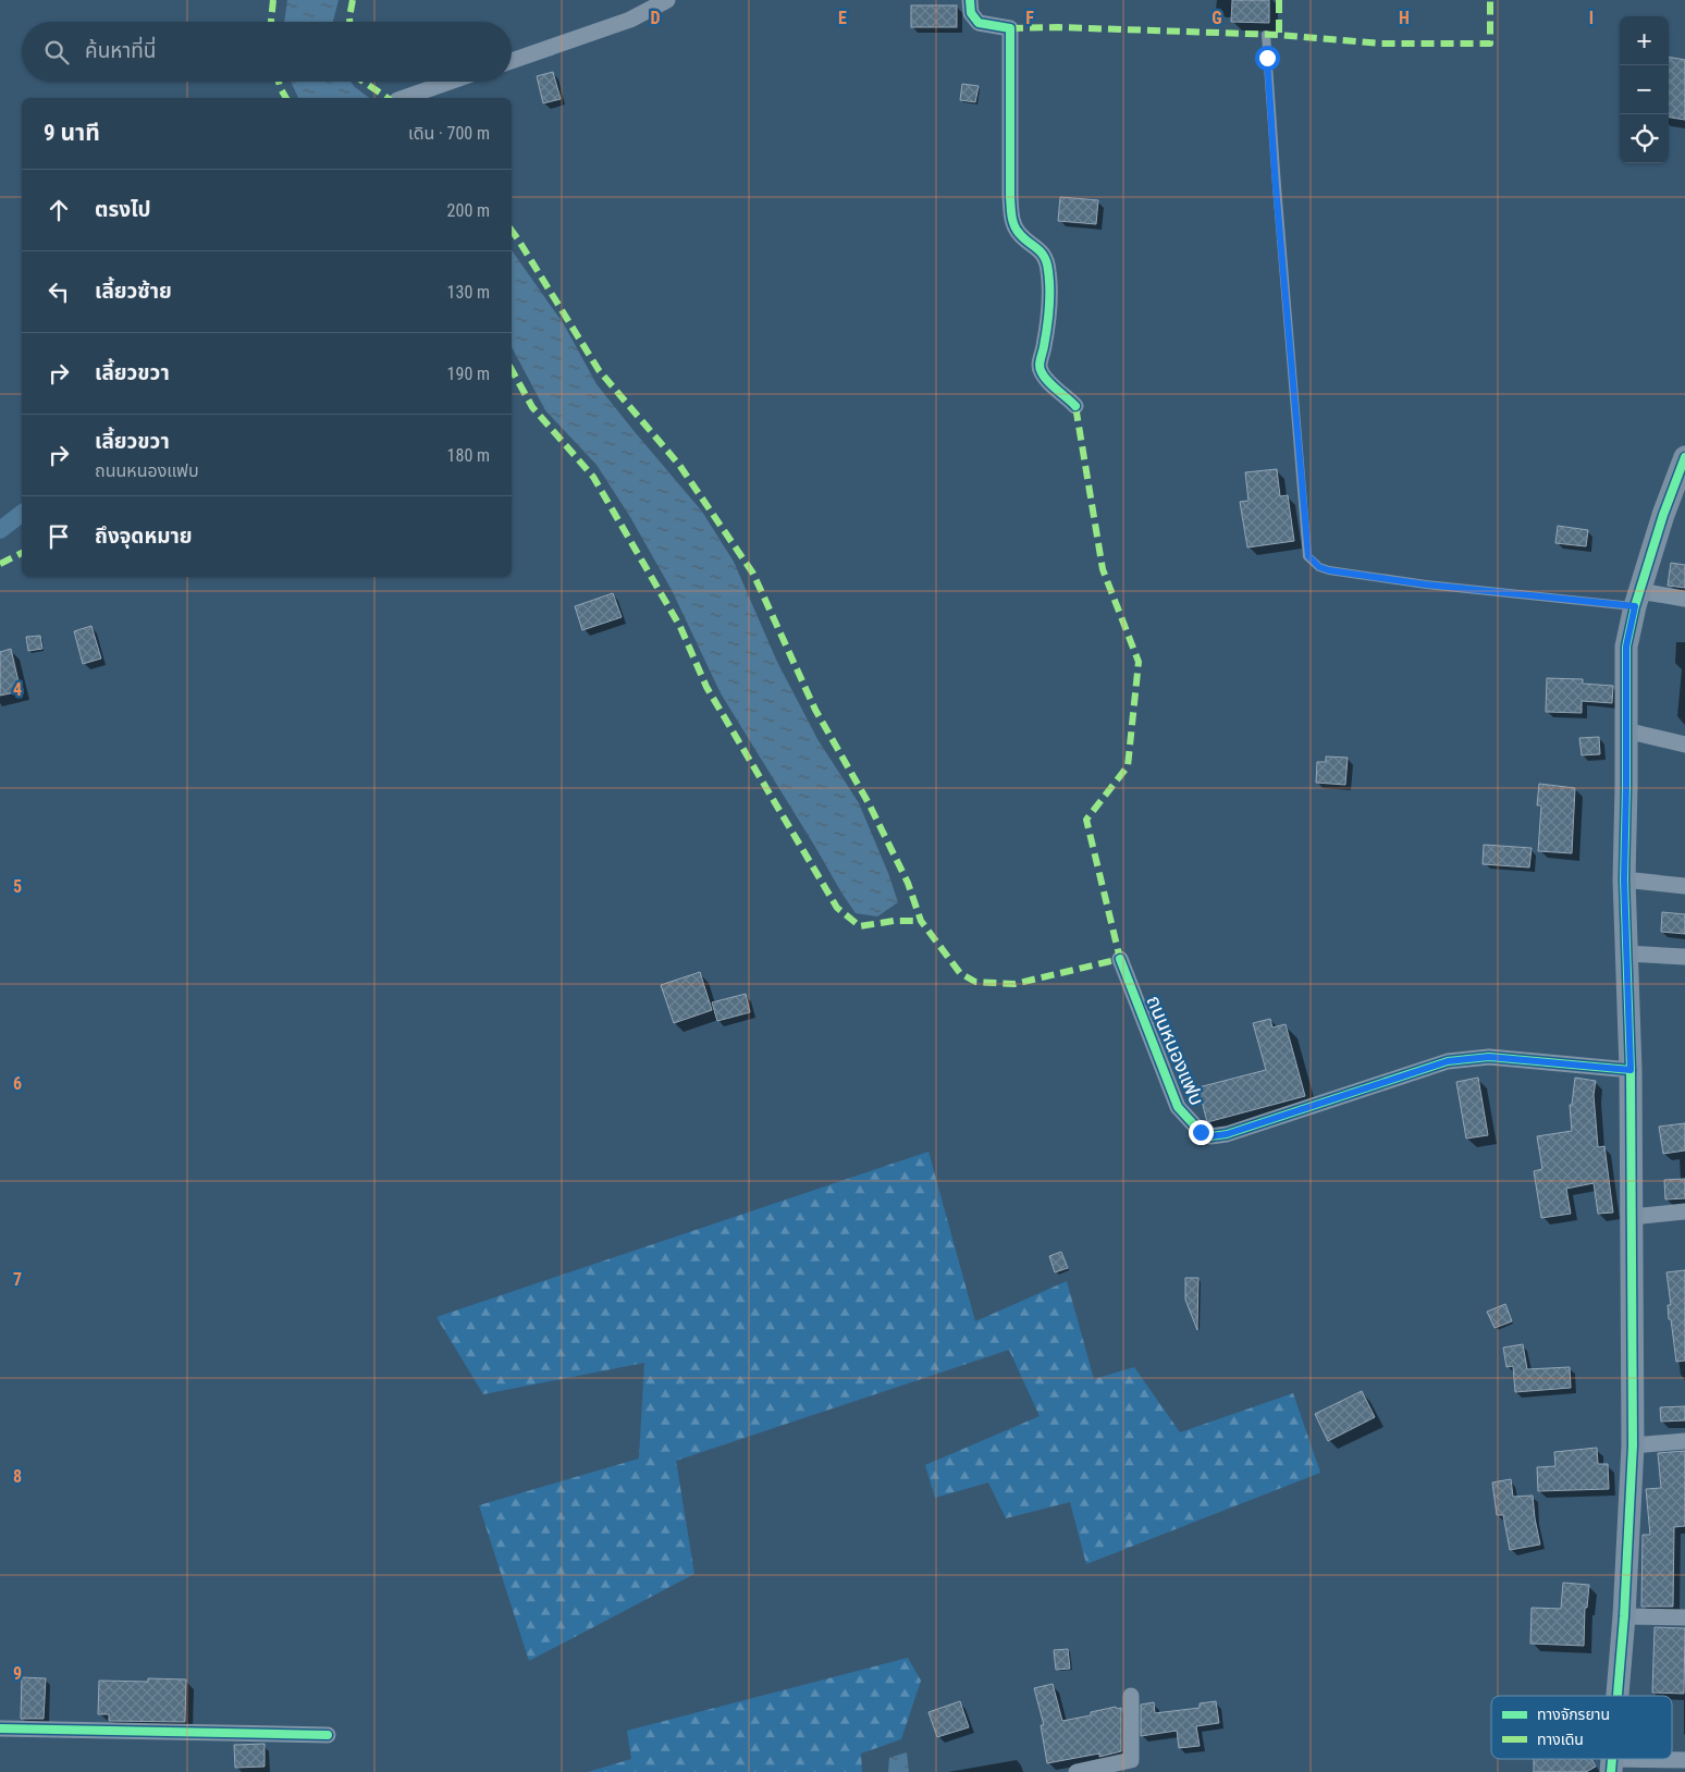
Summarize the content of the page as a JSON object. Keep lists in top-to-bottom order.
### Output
{
  "streets": {
    "street": ["ถนนหนองแฟบ"]
  },
  "legend": ["ทางจักรยาน", "ทางเดิน"],
  "page": {
    "map_buttons": ["+", "−"],
    "search": "ค้นหาที่นี่",
    "heading": ["9 นาที", "เดิน · 700 m"],
    "list": [
      ["ตรงไป", "200 m"],
      ["เลี้ยวซ้าย", "130 m"],
      ["เลี้ยวขวา", "190 m"],
      ["เลี้ยวขวา", "ถนนหนองแฟบ", "180 m"],
      "ถึงจุดหมาย"
    ]
  },
  "grid": {
    "columns": [
      "D",
      "E",
      "F",
      "G",
      "H",
      "I"
    ],
    "rows": [
      "4",
      "5",
      "6",
      "7",
      "8",
      "9"
    ]
  }
}
